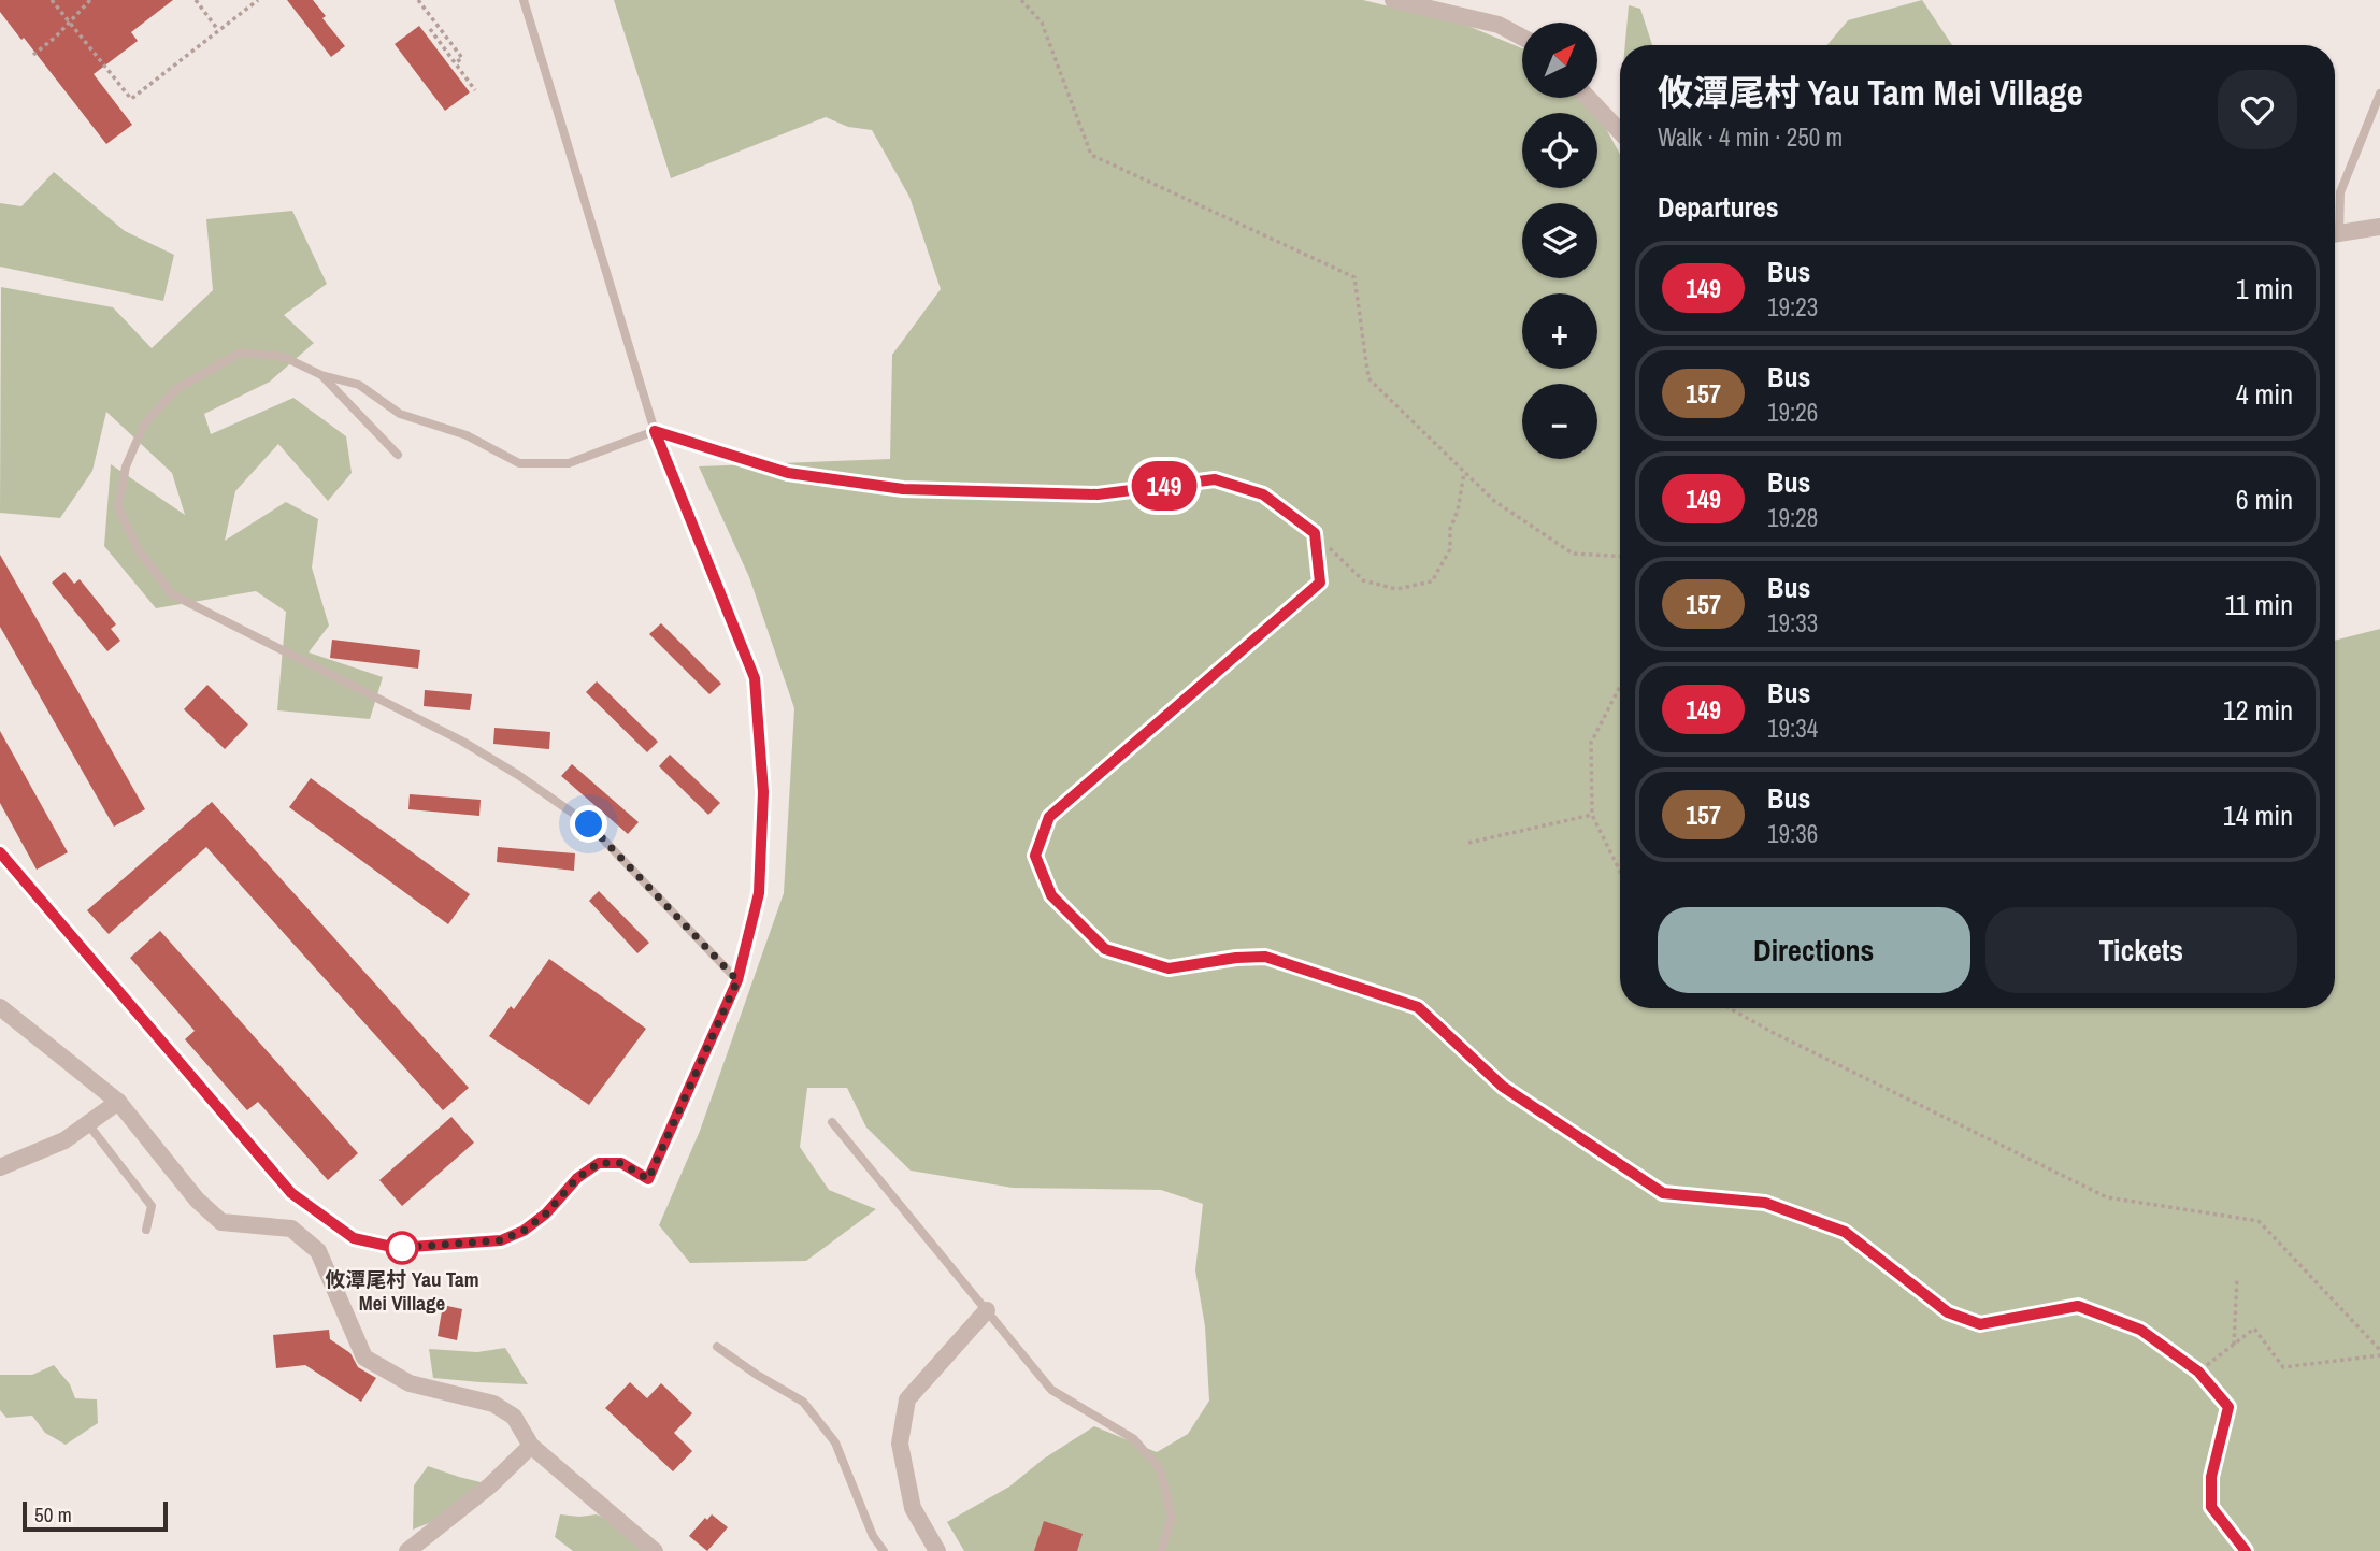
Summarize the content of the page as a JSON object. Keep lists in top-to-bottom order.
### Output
{
  "places": ["攸潭尾村 Yau Tam Mei Village"],
  "lines": ["bus line 149"],
  "scale_bar": "50 m",
  "north": "top right",
  "page": {
    "on_map": "149",
    "map_buttons": ["+", "−"],
    "heading": [
      ["攸潭尾村 Yau Tam Mei Village", "Walk · 4 min · 250 m"],
      "Departures"
    ],
    "list": [
      {
        "mark": "149",
        "name": "Bus",
        "note": "19:23",
        "value": "1 min"
      },
      {
        "mark": "157",
        "name": "Bus",
        "note": "19:26",
        "value": "4 min"
      },
      {
        "mark": "149",
        "name": "Bus",
        "note": "19:28",
        "value": "6 min"
      },
      {
        "mark": "157",
        "name": "Bus",
        "note": "19:33",
        "value": "11 min"
      },
      {
        "mark": "149",
        "name": "Bus",
        "note": "19:34",
        "value": "12 min"
      },
      {
        "mark": "157",
        "name": "Bus",
        "note": "19:36",
        "value": "14 min"
      }
    ],
    "buttons": ["Directions", "Tickets"],
    "scale": "50 m"
  }
}
